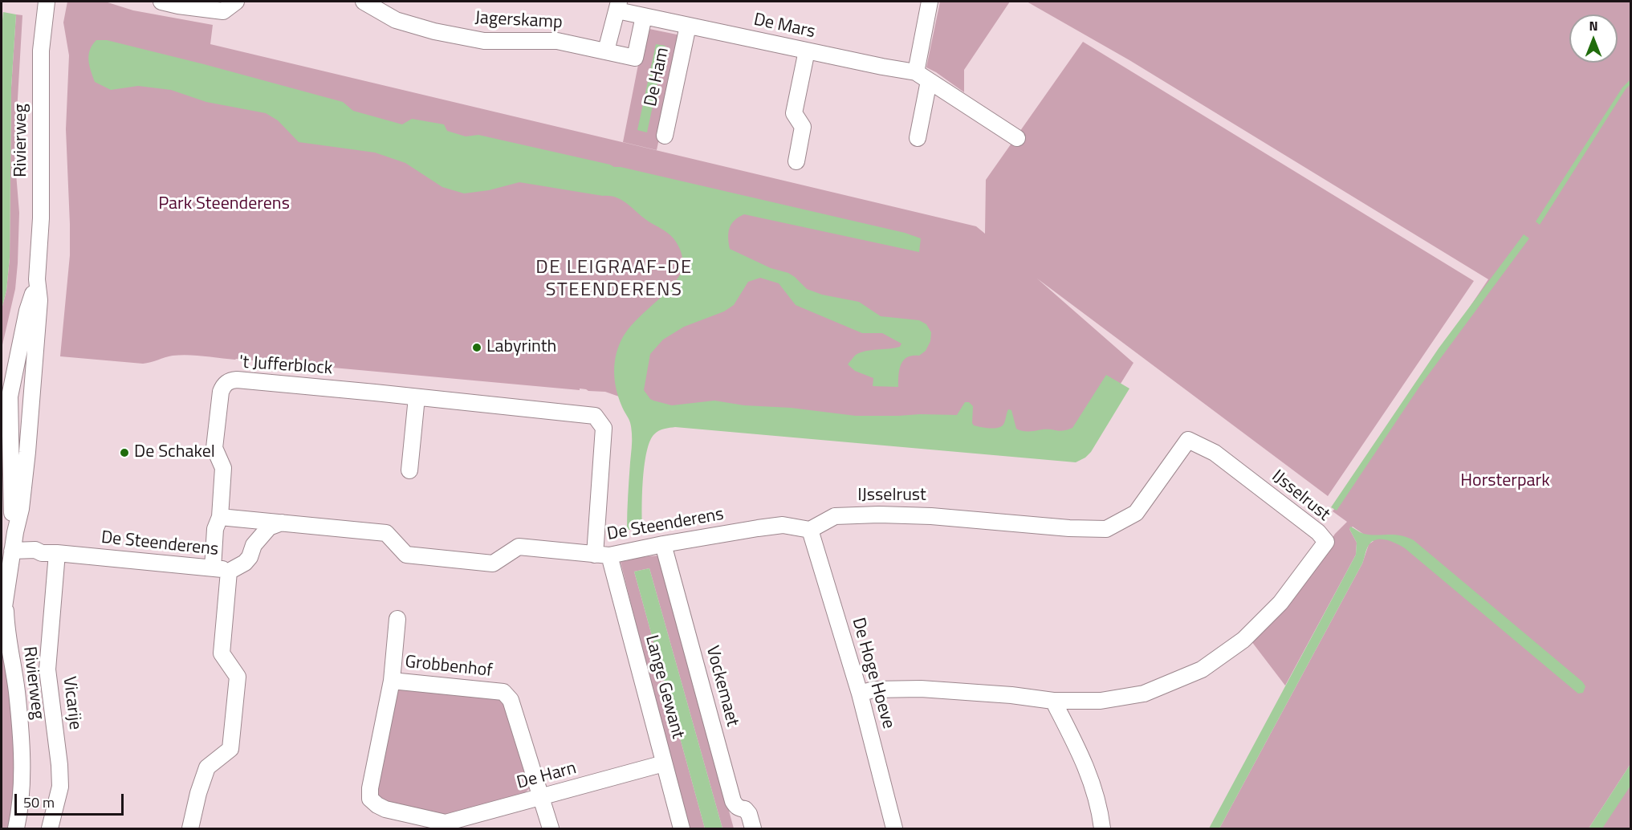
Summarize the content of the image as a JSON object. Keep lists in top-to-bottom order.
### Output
{
  "streets": {
    "street": [
      "Jagerskamp",
      "De Mars",
      "De Ham",
      "Rivierweg",
      "'t Jufferblock",
      "IJsselrust",
      "De Steenderens",
      "Grobbenhof",
      "De Hoge Hoeve",
      "Vockemaet",
      "Lange Gewant",
      "Vicarije",
      "De Harn"
    ]
  },
  "crossings": [
    ["Jagerskamp", "De Mars"],
    ["De Mars", "De Ham"],
    ["Rivierweg", "De Steenderens"],
    ["'t Jufferblock", "De Steenderens"],
    ["'t Jufferblock", "Lange Gewant"],
    ["IJsselrust", "De Steenderens"],
    ["IJsselrust", "De Hoge Hoeve"],
    ["De Steenderens", "De Hoge Hoeve"],
    ["De Steenderens", "Vockemaet"],
    ["De Steenderens", "Lange Gewant"],
    ["De Steenderens", "Vicarije"],
    ["Grobbenhof", "De Harn"],
    ["Lange Gewant", "De Harn"]
  ],
  "districts": ["DE LEIGRAAF-DE STEENDERENS"],
  "parks": ["Park Steenderens", "Horsterpark"],
  "places": ["Labyrinth", "De Schakel"],
  "scale_bar": "50 m",
  "north": "top"
}
